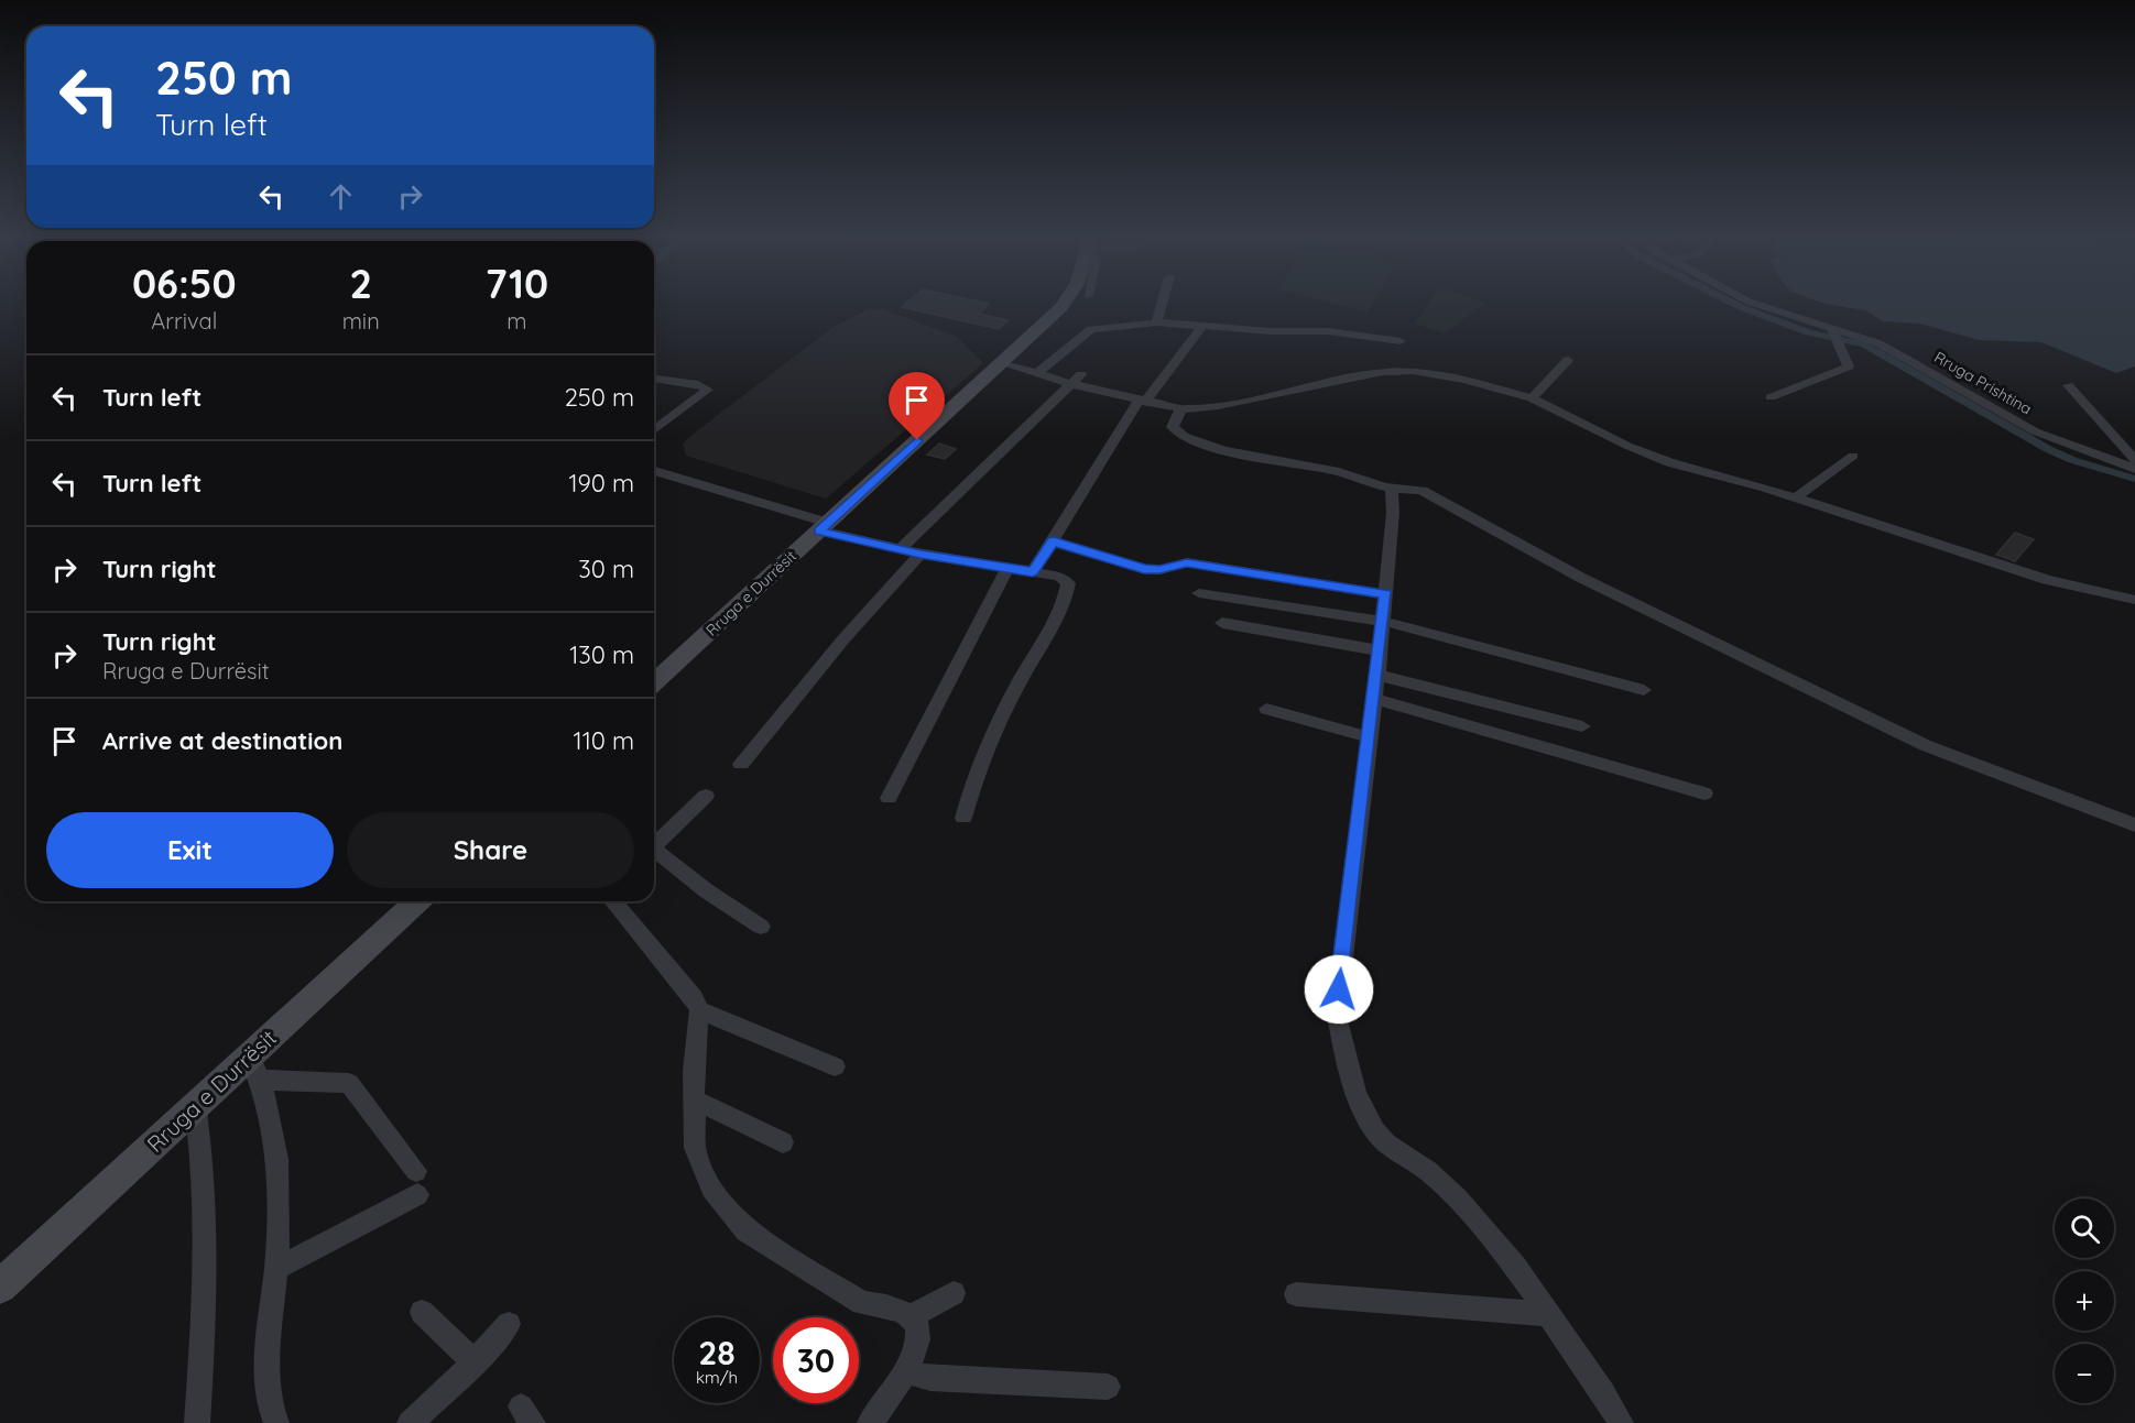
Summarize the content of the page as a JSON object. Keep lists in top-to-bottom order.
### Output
{
  "streets": {
    "main road": ["Rruga e Durrësit"],
    "street": ["Rruga Prishtina"]
  },
  "page": {
    "turn": ["250 m", "Turn left"],
    "eta": [
      "06:50",
      "Arrival",
      "2",
      "min",
      "710",
      "m"
    ],
    "list": [
      {
        "name": "Turn left",
        "value": "250 m"
      },
      {
        "name": "Turn left",
        "value": "190 m"
      },
      {
        "name": "Turn right",
        "value": "30 m"
      },
      {
        "name": "Turn right",
        "note": "Rruga e Durrësit",
        "value": "130 m"
      },
      {
        "name": "Arrive at destination",
        "value": "110 m"
      }
    ],
    "buttons": ["Exit", "Share"],
    "map_buttons": ["+", "−"],
    "speed": "28 km/h",
    "limit": "30"
  }
}
